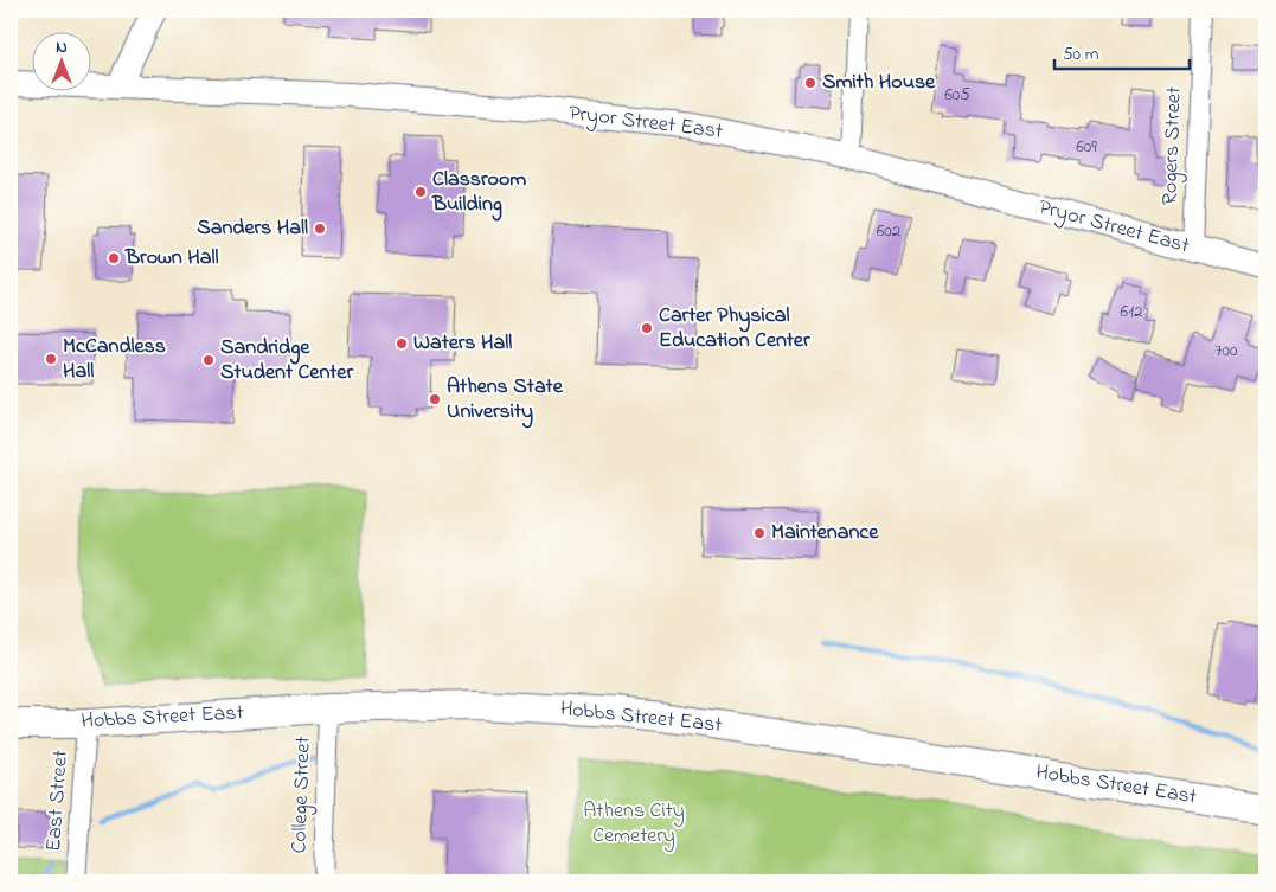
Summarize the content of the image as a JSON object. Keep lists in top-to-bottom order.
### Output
{
  "streets": {
    "main road": ["Hobbs Street East"],
    "street": [
      "Pryor Street East",
      "Rogers Street",
      "College Street",
      "East Street"
    ]
  },
  "crossings": [
    ["Pryor Street East", "Rogers Street"],
    ["Hobbs Street East", "College Street"],
    ["Hobbs Street East", "East Street"]
  ],
  "parks": ["Athens City Cemetery"],
  "places": [
    "Smith House",
    "Classroom Building",
    "Sanders Hall",
    "Brown Hall",
    "Carter Physical Education Center",
    "Waters Hall",
    "McCandless Hall",
    "Sandridge Student Center",
    "Athens State University",
    "Maintenance"
  ],
  "house_numbers": [
    "605",
    "609",
    "602",
    "612",
    "700"
  ],
  "scale_bar": "50 m",
  "north": "top"
}
